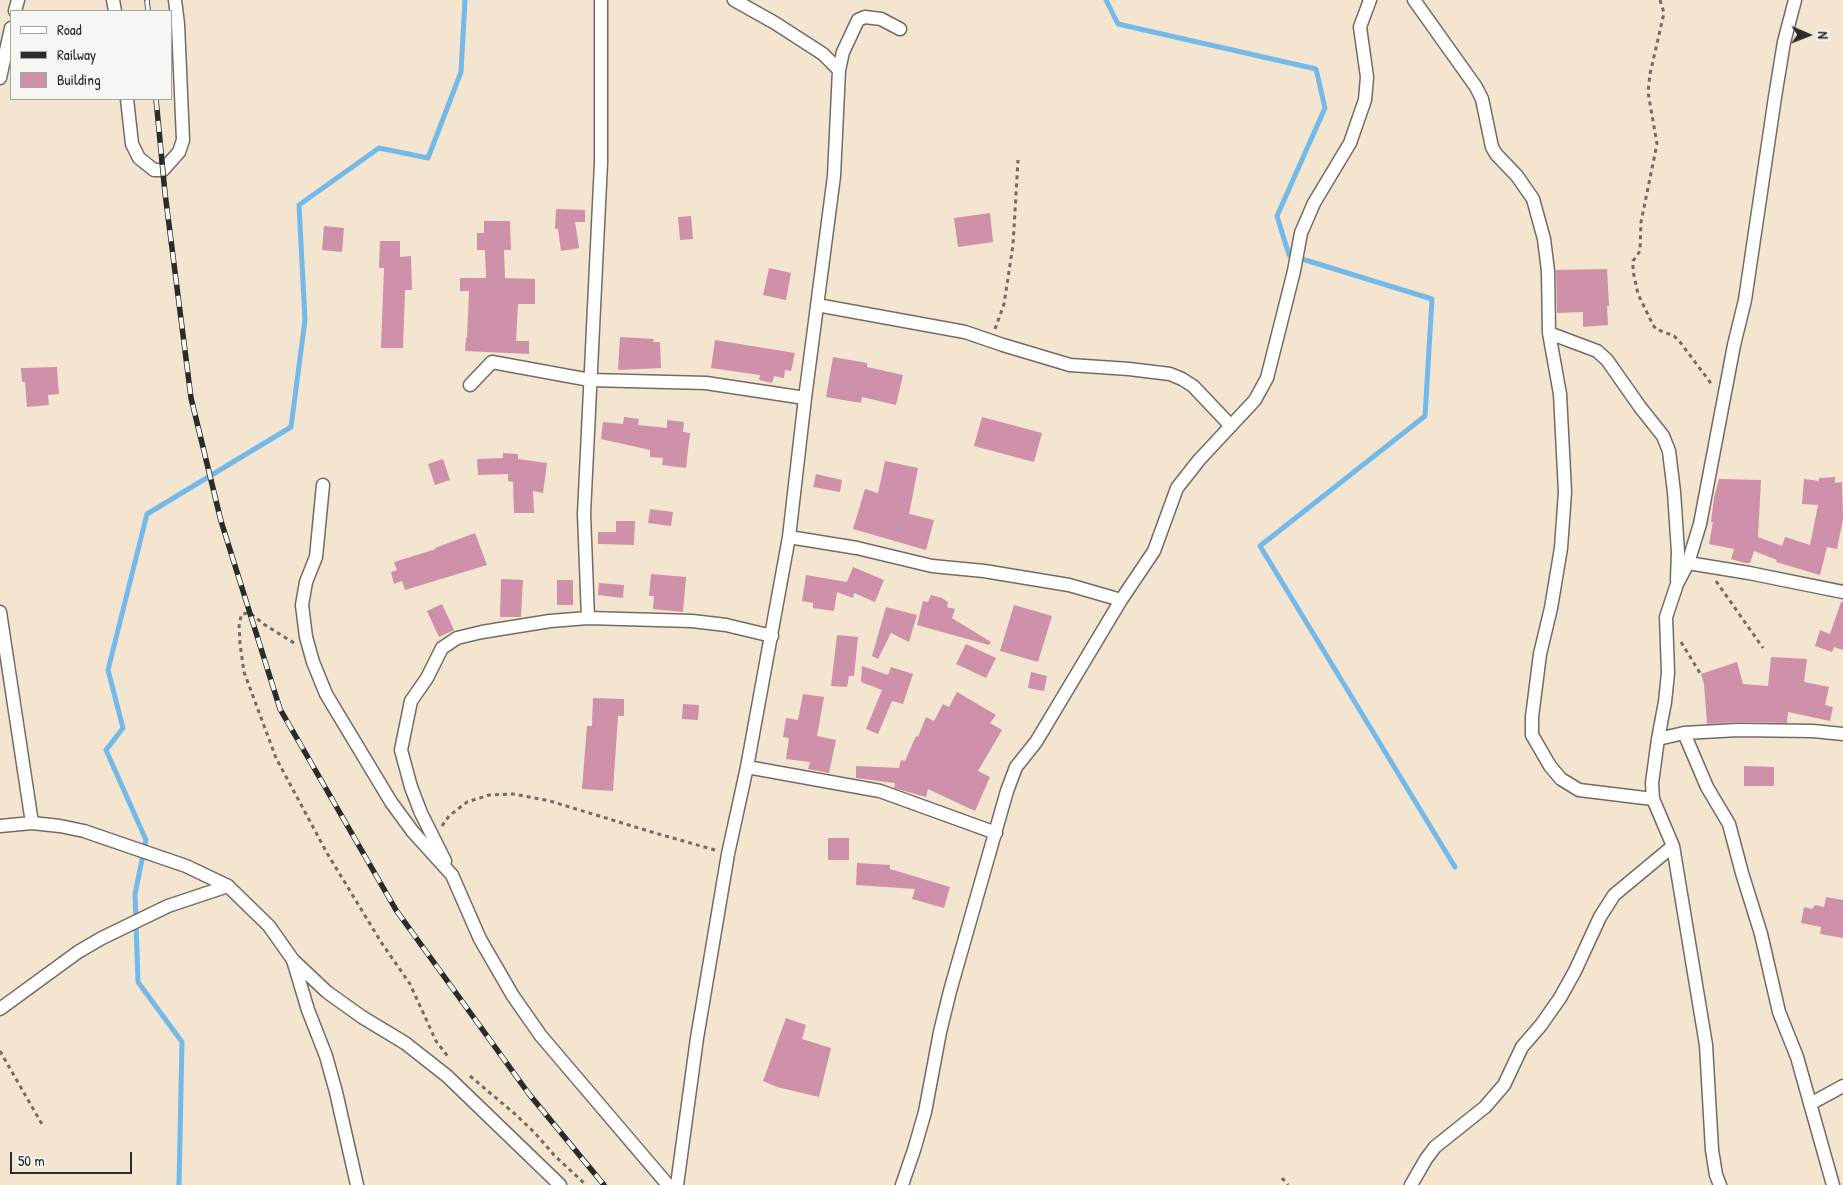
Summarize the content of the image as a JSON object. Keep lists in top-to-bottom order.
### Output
{
  "legend": ["Road", "Railway", "Building"],
  "scale_bar": "50 m",
  "north": "right"
}
